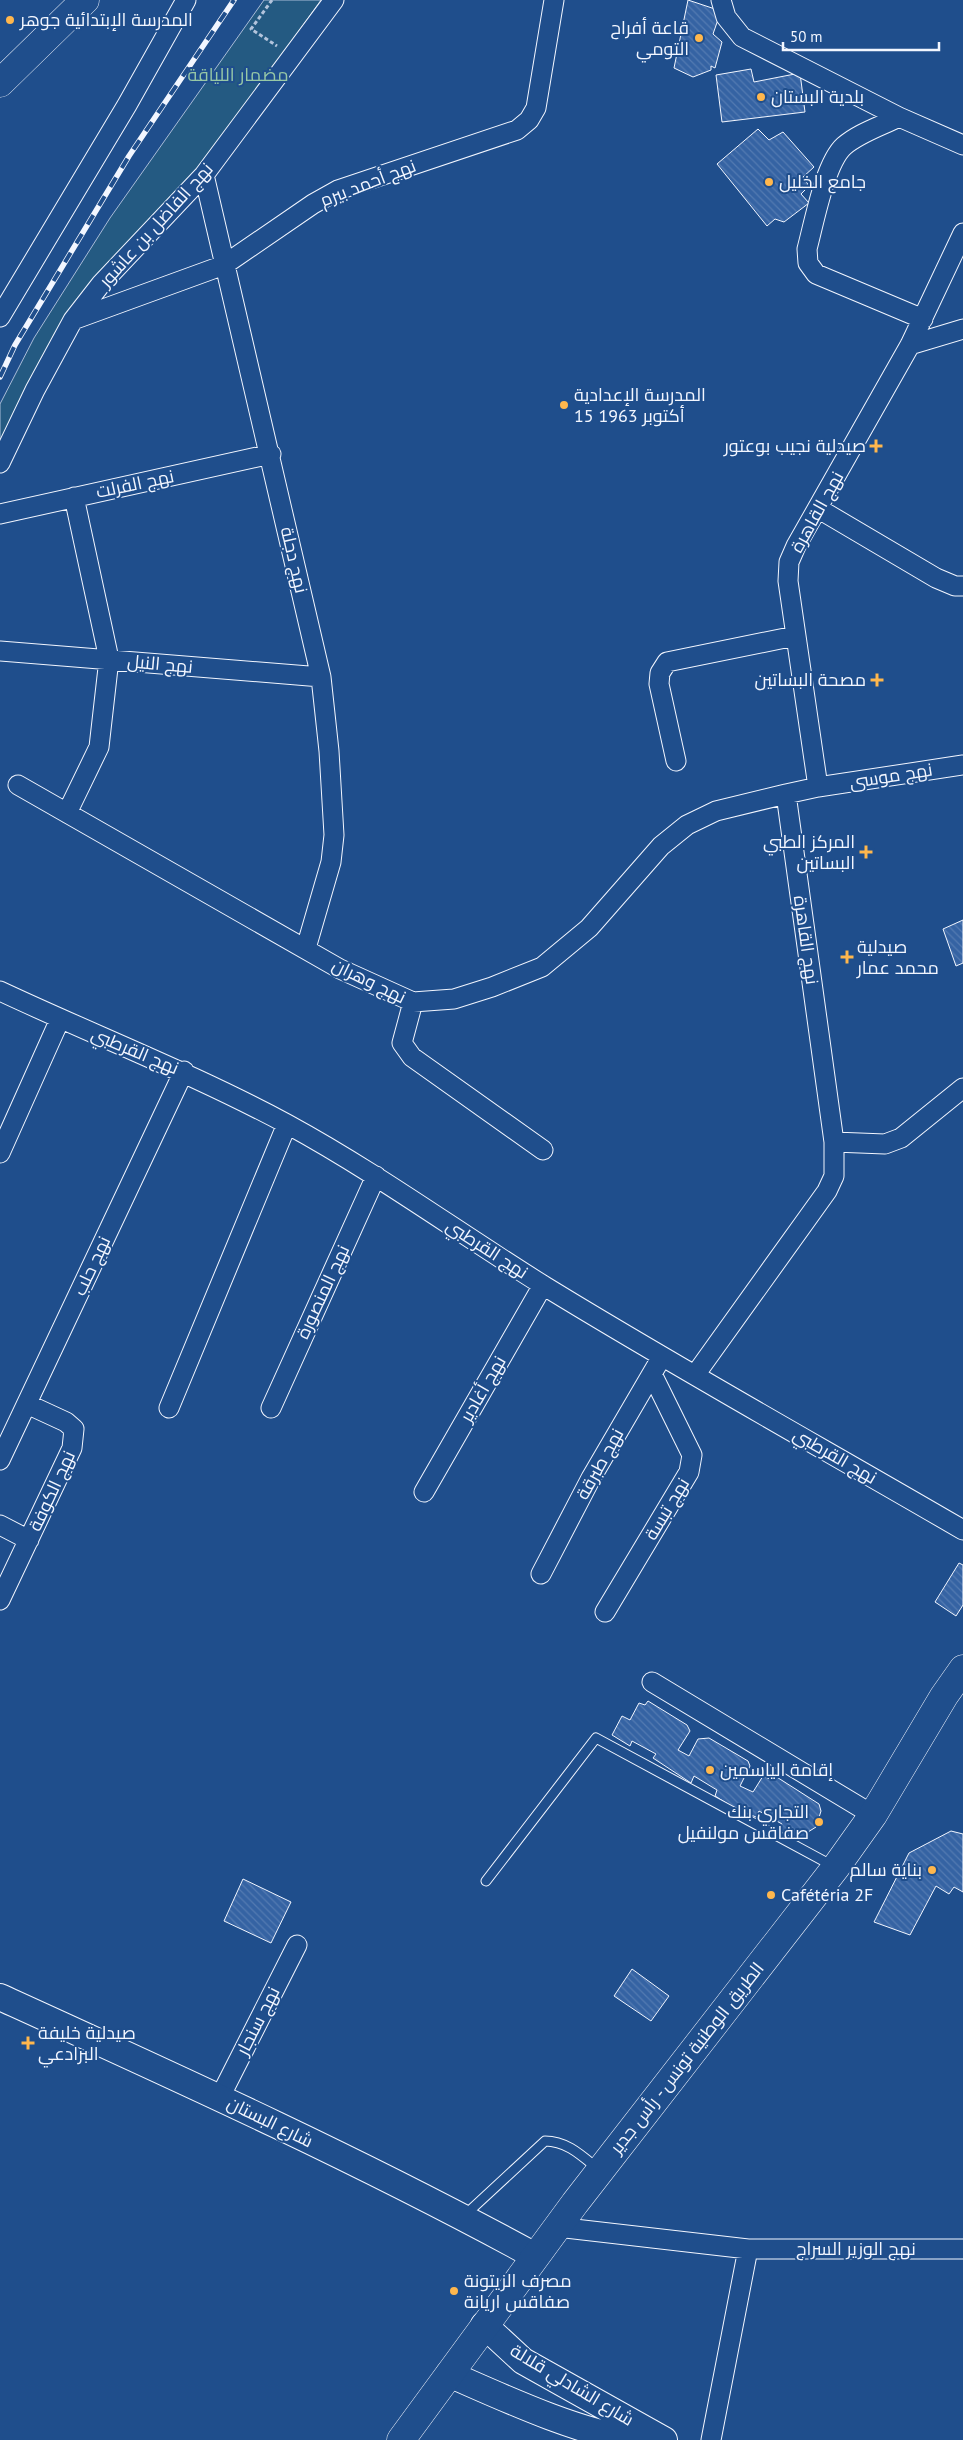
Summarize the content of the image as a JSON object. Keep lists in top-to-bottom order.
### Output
{
  "streets": {
    "main road": ["الطريق الوطنية تونس - رأس جدير", "شارع البستان", "شارع الشادلي قلالة"],
    "street": [
      "نهج أحمد بيرم",
      "نهج الفاضل بن عاشور",
      "نهج الفرلت",
      "نهج القاهرة",
      "نهج دجلة",
      "نهج النيل",
      "نهج موسى",
      "نهج وهران",
      "نهج القرطبي",
      "نهج حلب",
      "نهج المنصورة",
      "نهج أغادير",
      "نهج طبرقة",
      "نهج الكوفة",
      "نهج تبسة",
      "نهج سنجار",
      "نهج الوزير السراج"
    ]
  },
  "crossings": [
    ["نهج أحمد بيرم", "نهج الفاضل بن عاشور"],
    ["نهج أحمد بيرم", "نهج دجلة"],
    ["نهج الفاضل بن عاشور", "نهج دجلة"],
    ["نهج الفرلت", "نهج دجلة"],
    ["نهج القاهرة", "نهج موسى"],
    ["نهج القاهرة", "نهج وهران"],
    ["نهج القاهرة", "نهج القرطبي"],
    ["نهج دجلة", "نهج النيل"],
    ["نهج دجلة", "نهج وهران"],
    ["نهج القرطبي", "نهج حلب"],
    ["نهج القرطبي", "نهج المنصورة"],
    ["نهج القرطبي", "نهج أغادير"],
    ["نهج القرطبي", "نهج طبرقة"],
    ["نهج حلب", "نهج الكوفة"],
    ["نهج طبرقة", "نهج تبسة"],
    ["نهج سنجار", "شارع البستان"],
    ["الطريق الوطنية تونس - رأس جدير", "شارع البستان"],
    ["الطريق الوطنية تونس - رأس جدير", "نهج الوزير السراج"],
    ["الطريق الوطنية تونس - رأس جدير", "شارع الشادلي قلالة"]
  ],
  "parks": ["مضمار اللياقة"],
  "places": {
    "other": [
      "المدرسة الإبتدائية جوهر",
      "قاعة أفراح التومي",
      "بلدية البستان",
      "جامع الخليل",
      "المدرسة الإعدادية 15 أكتوبر 1963",
      "إقامة الياسمين",
      "التجاري بنك صفاقس مولنفيل",
      "بناية سالم",
      "Cafétéria 2F",
      "مصرف الزيتونة صفاقس اريانة"
    ],
    "health": [
      "صيدلية نجيب بوعتور",
      "مصحة البساتين",
      "المركز الطبي البساتين",
      "صيدلية محمد عمار",
      "صيدلية خليفة البرادعي"
    ]
  },
  "scale_bar": "50 m"
}
